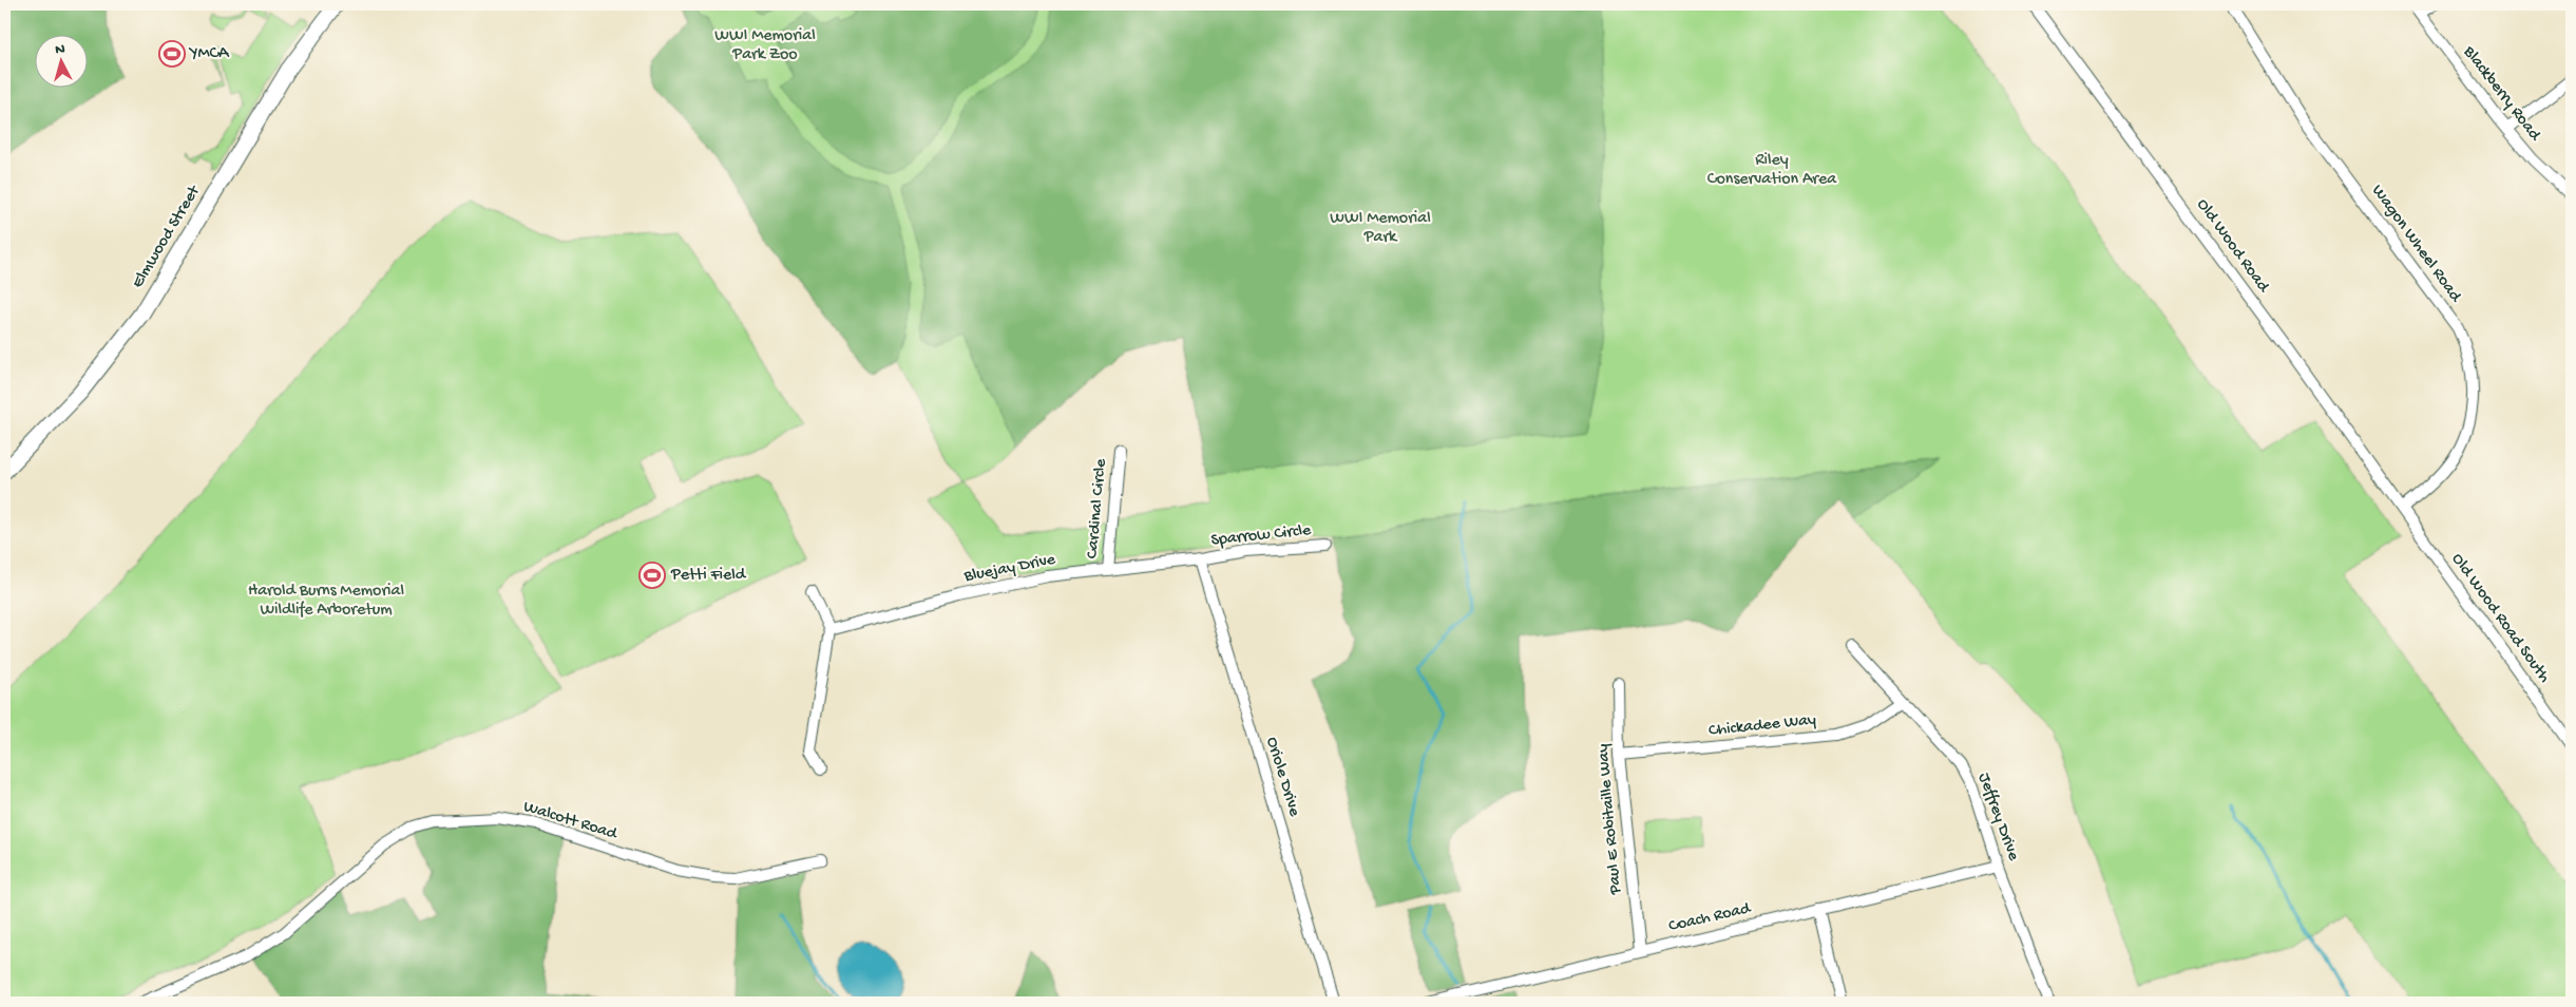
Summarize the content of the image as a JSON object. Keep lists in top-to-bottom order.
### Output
{
  "streets": {
    "main road": ["Elmwood Street"],
    "street": [
      "Blackberry Road",
      "Wagon Wheel Road",
      "Old Wood Road",
      "Cardinal Circle",
      "Sparrow Circle",
      "Bluejay Drive",
      "Old Wood Road South",
      "Chickadee Way",
      "Oriole Drive",
      "Jeffrey Drive",
      "Paul E Robitaille Way",
      "Walcott Road",
      "Coach Road"
    ]
  },
  "crossings": [
    ["Wagon Wheel Road", "Old Wood Road"],
    ["Wagon Wheel Road", "Old Wood Road South"],
    ["Old Wood Road", "Old Wood Road South"],
    ["Cardinal Circle", "Bluejay Drive"],
    ["Sparrow Circle", "Bluejay Drive"],
    ["Sparrow Circle", "Oriole Drive"],
    ["Bluejay Drive", "Oriole Drive"],
    ["Chickadee Way", "Jeffrey Drive"],
    ["Chickadee Way", "Paul E Robitaille Way"],
    ["Jeffrey Drive", "Coach Road"],
    ["Paul E Robitaille Way", "Coach Road"]
  ],
  "parks": [
    "WWI Memorial Park Zoo",
    "Riley Conservation Area",
    "WWI Memorial Park",
    "Harold Burns Memorial Wildlife Arboretum"
  ],
  "places": {
    "sports": ["YMCA", "Petti Field"]
  },
  "north": "top"
}
